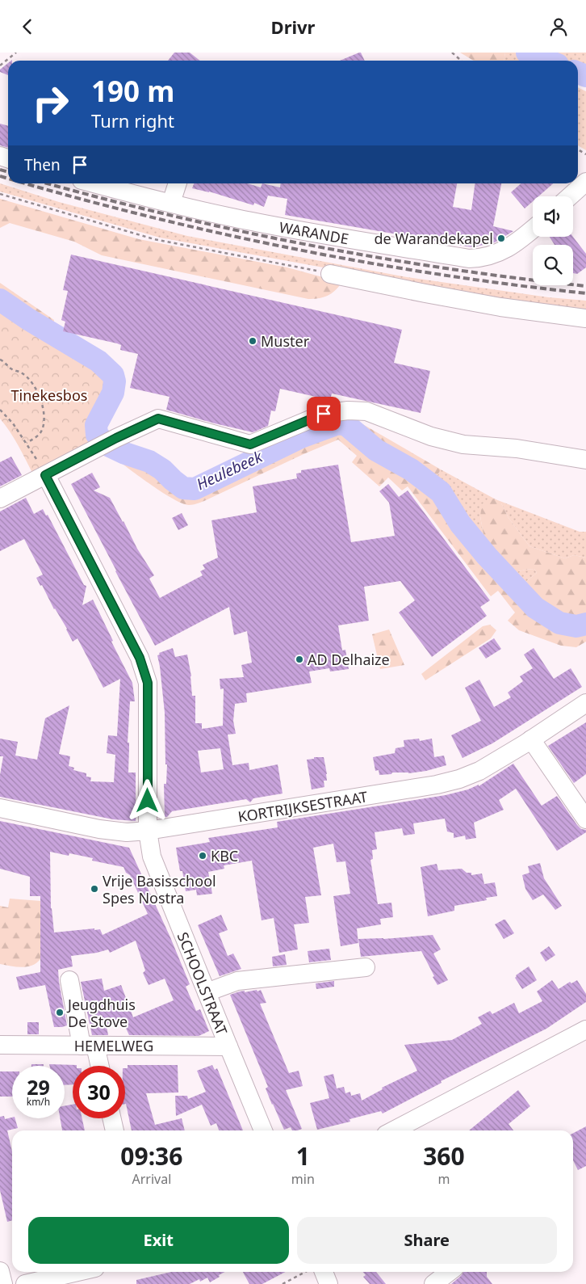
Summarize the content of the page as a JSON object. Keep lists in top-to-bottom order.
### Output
{
  "streets": {
    "street": [
      "WARANDE",
      "KORTRIJKSESTRAAT",
      "SCHOOLSTRAAT",
      "HEMELWEG"
    ]
  },
  "crossings": [
    ["KORTRIJKSESTRAAT", "SCHOOLSTRAAT"],
    ["SCHOOLSTRAAT", "HEMELWEG"]
  ],
  "water": ["Heulebeek"],
  "parks": ["Tinekesbos"],
  "places": [
    "de Warandekapel",
    "Muster",
    "AD Delhaize",
    "KBC",
    "Vrije Basisschool Spes Nostra",
    "Jeugdhuis De Stove"
  ],
  "page": {
    "header": "Drivr",
    "turn": ["190 m", "Turn right"],
    "then": "Then",
    "speed": "29 km/h",
    "limit": "30",
    "eta": [
      "09:36",
      "Arrival",
      "1",
      "min",
      "360",
      "m"
    ],
    "buttons": ["Exit", "Share"]
  }
}
